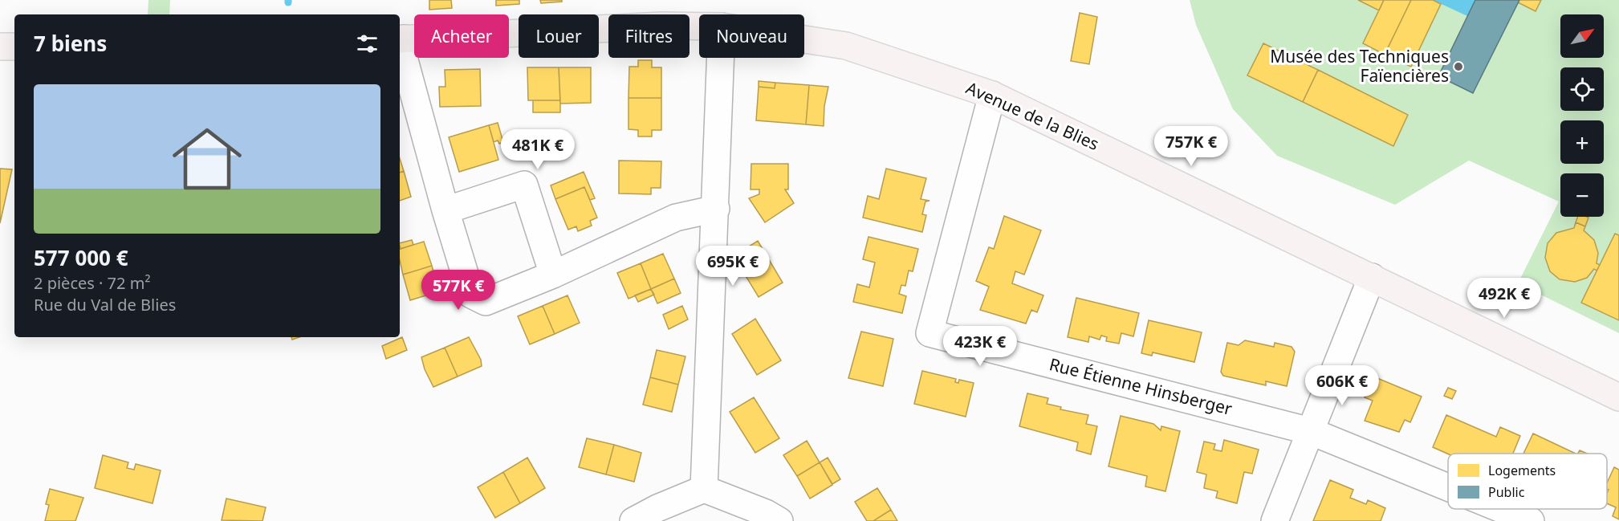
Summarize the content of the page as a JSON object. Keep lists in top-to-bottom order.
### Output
{
  "streets": {
    "main road": ["Avenue de la Blies"],
    "street": ["Rue Étienne Hinsberger"]
  },
  "crossings": [
    ["Avenue de la Blies", "Rue Étienne Hinsberger"]
  ],
  "places": ["Musée des Techniques Faïencières"],
  "legend": ["Logements", "Public"],
  "north": "top right",
  "page": {
    "map_buttons": ["+", "−"],
    "chip": [
      "Acheter",
      "Louer",
      "Filtres",
      "Nouveau"
    ],
    "heading": "7 biens",
    "list": [
      {
        "name": "577 000 €",
        "note": "2 pièces · 72 m² · Rue du Val de Blies"
      }
    ],
    "price": [
      "757K €",
      "481K €",
      "695K €",
      "577K €",
      "492K €",
      "423K €",
      "606K €"
    ]
  }
}
